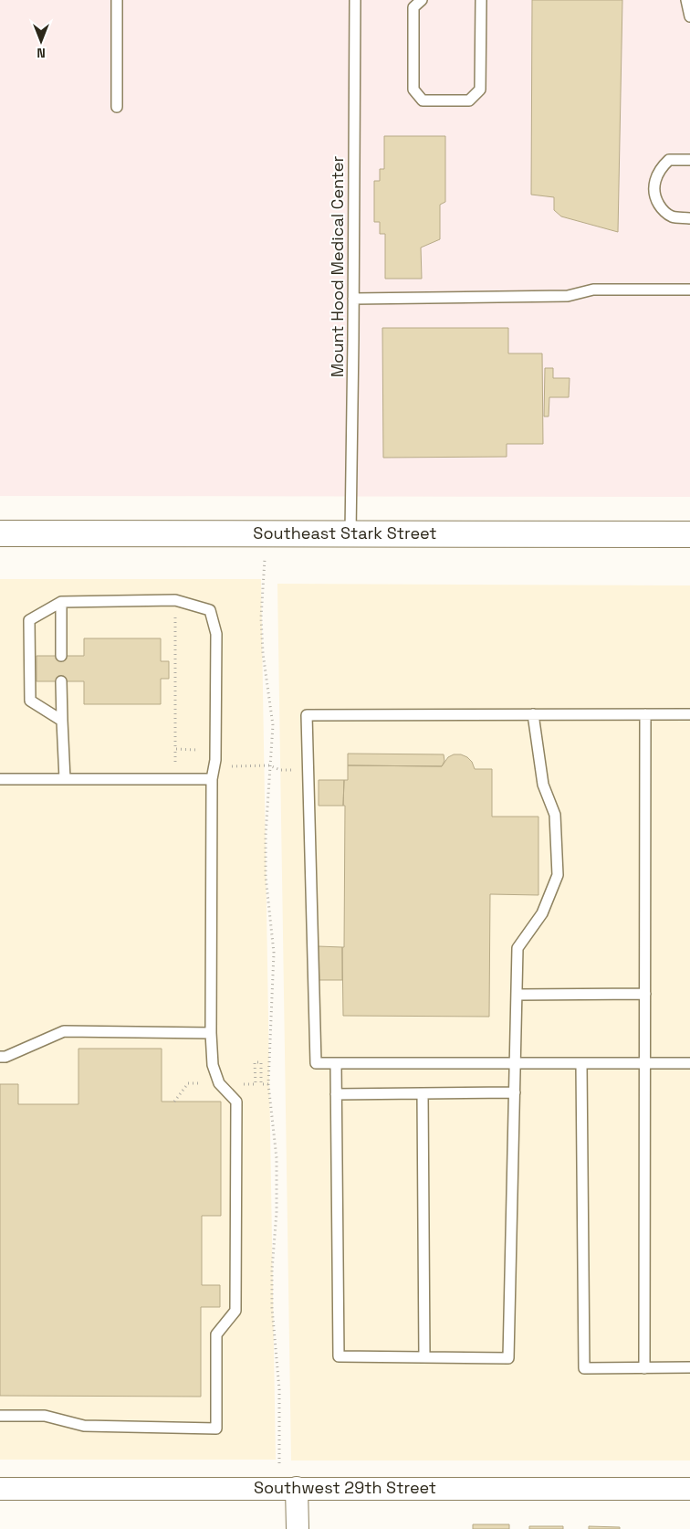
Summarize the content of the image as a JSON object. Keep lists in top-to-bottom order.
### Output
{
  "streets": {
    "main road": ["Southeast Stark Street"],
    "street": ["Southwest 29th Street"],
    "lane": ["Mount Hood Medical Center"]
  },
  "crossings": [
    ["Mount Hood Medical Center", "Southeast Stark Street"]
  ],
  "north": "bottom"
}
